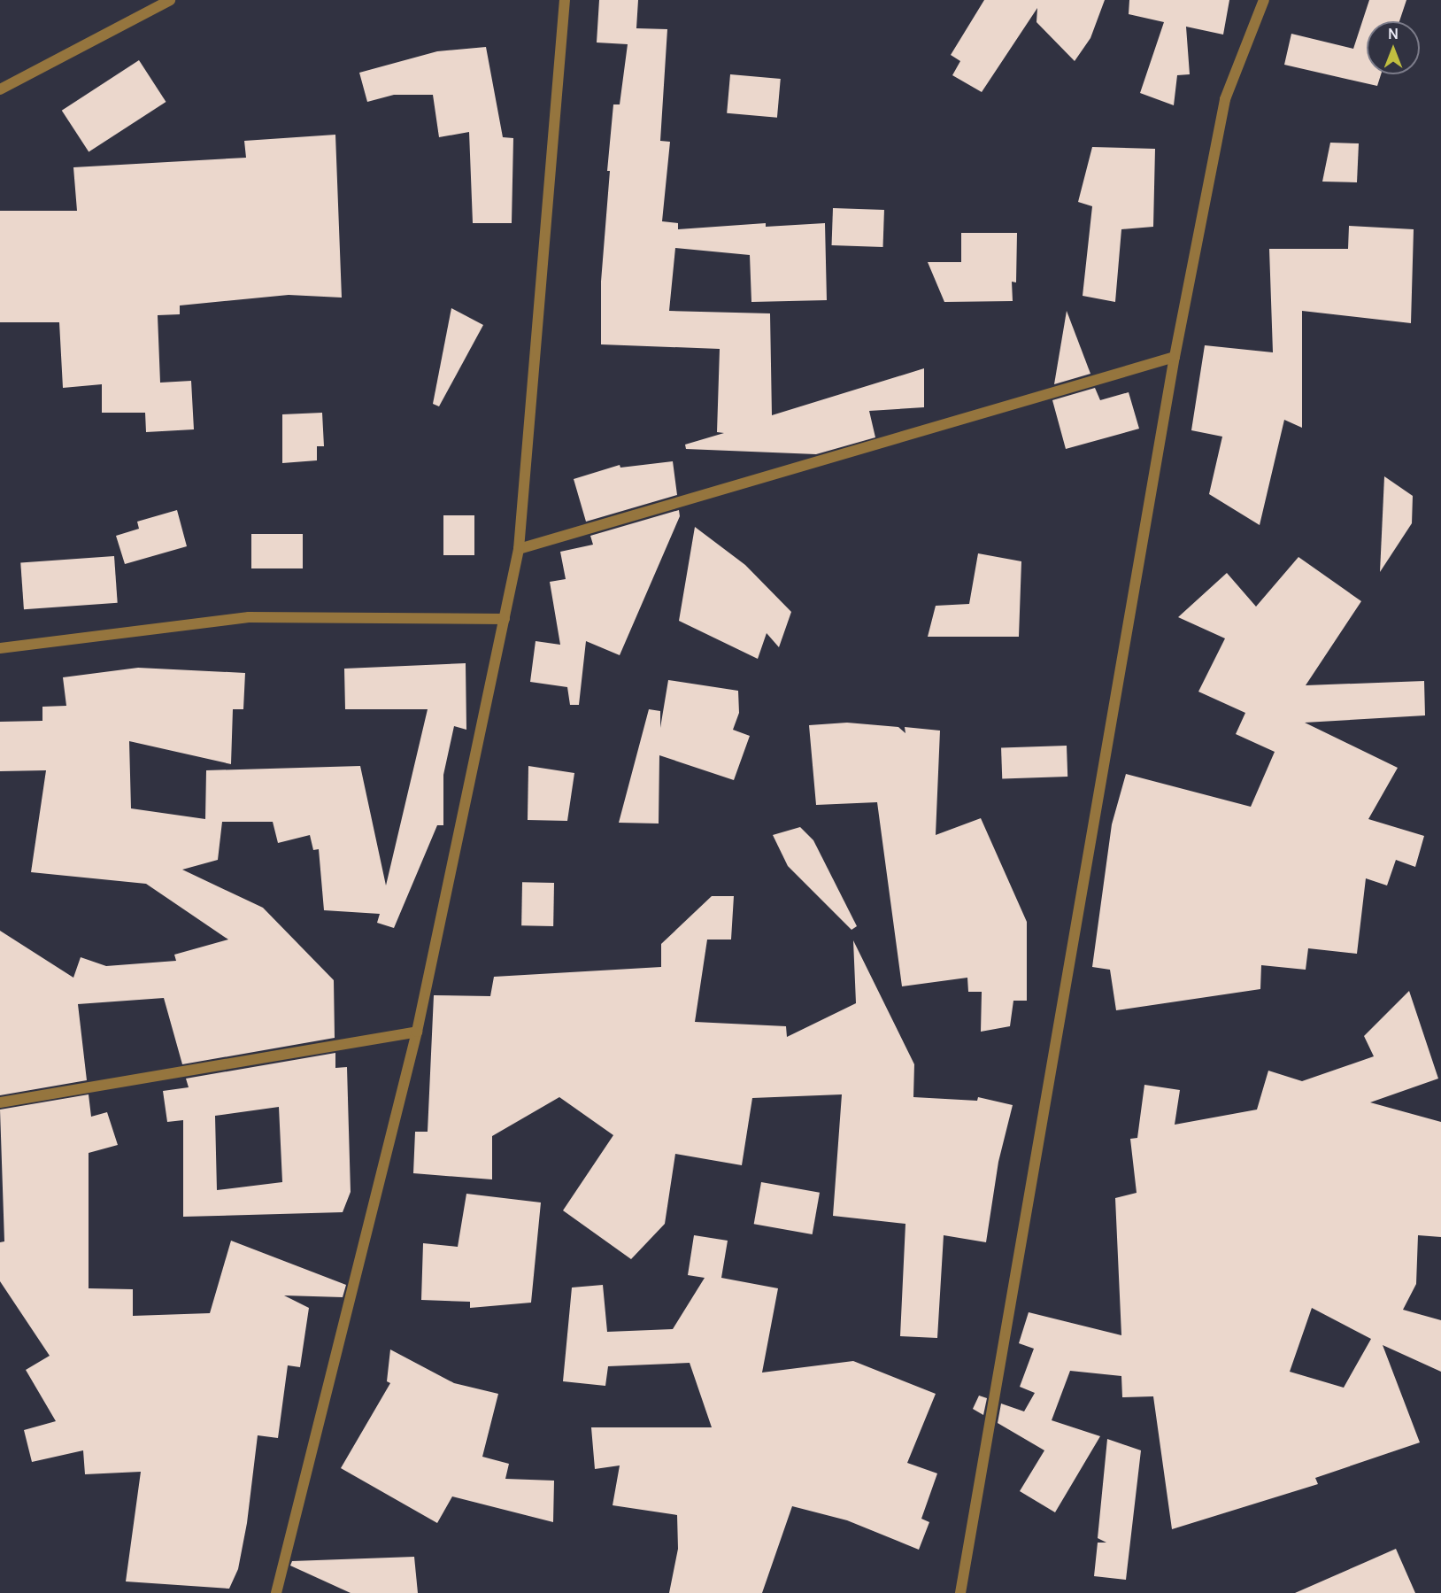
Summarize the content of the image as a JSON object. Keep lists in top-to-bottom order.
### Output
{
  "north": "top"
}
